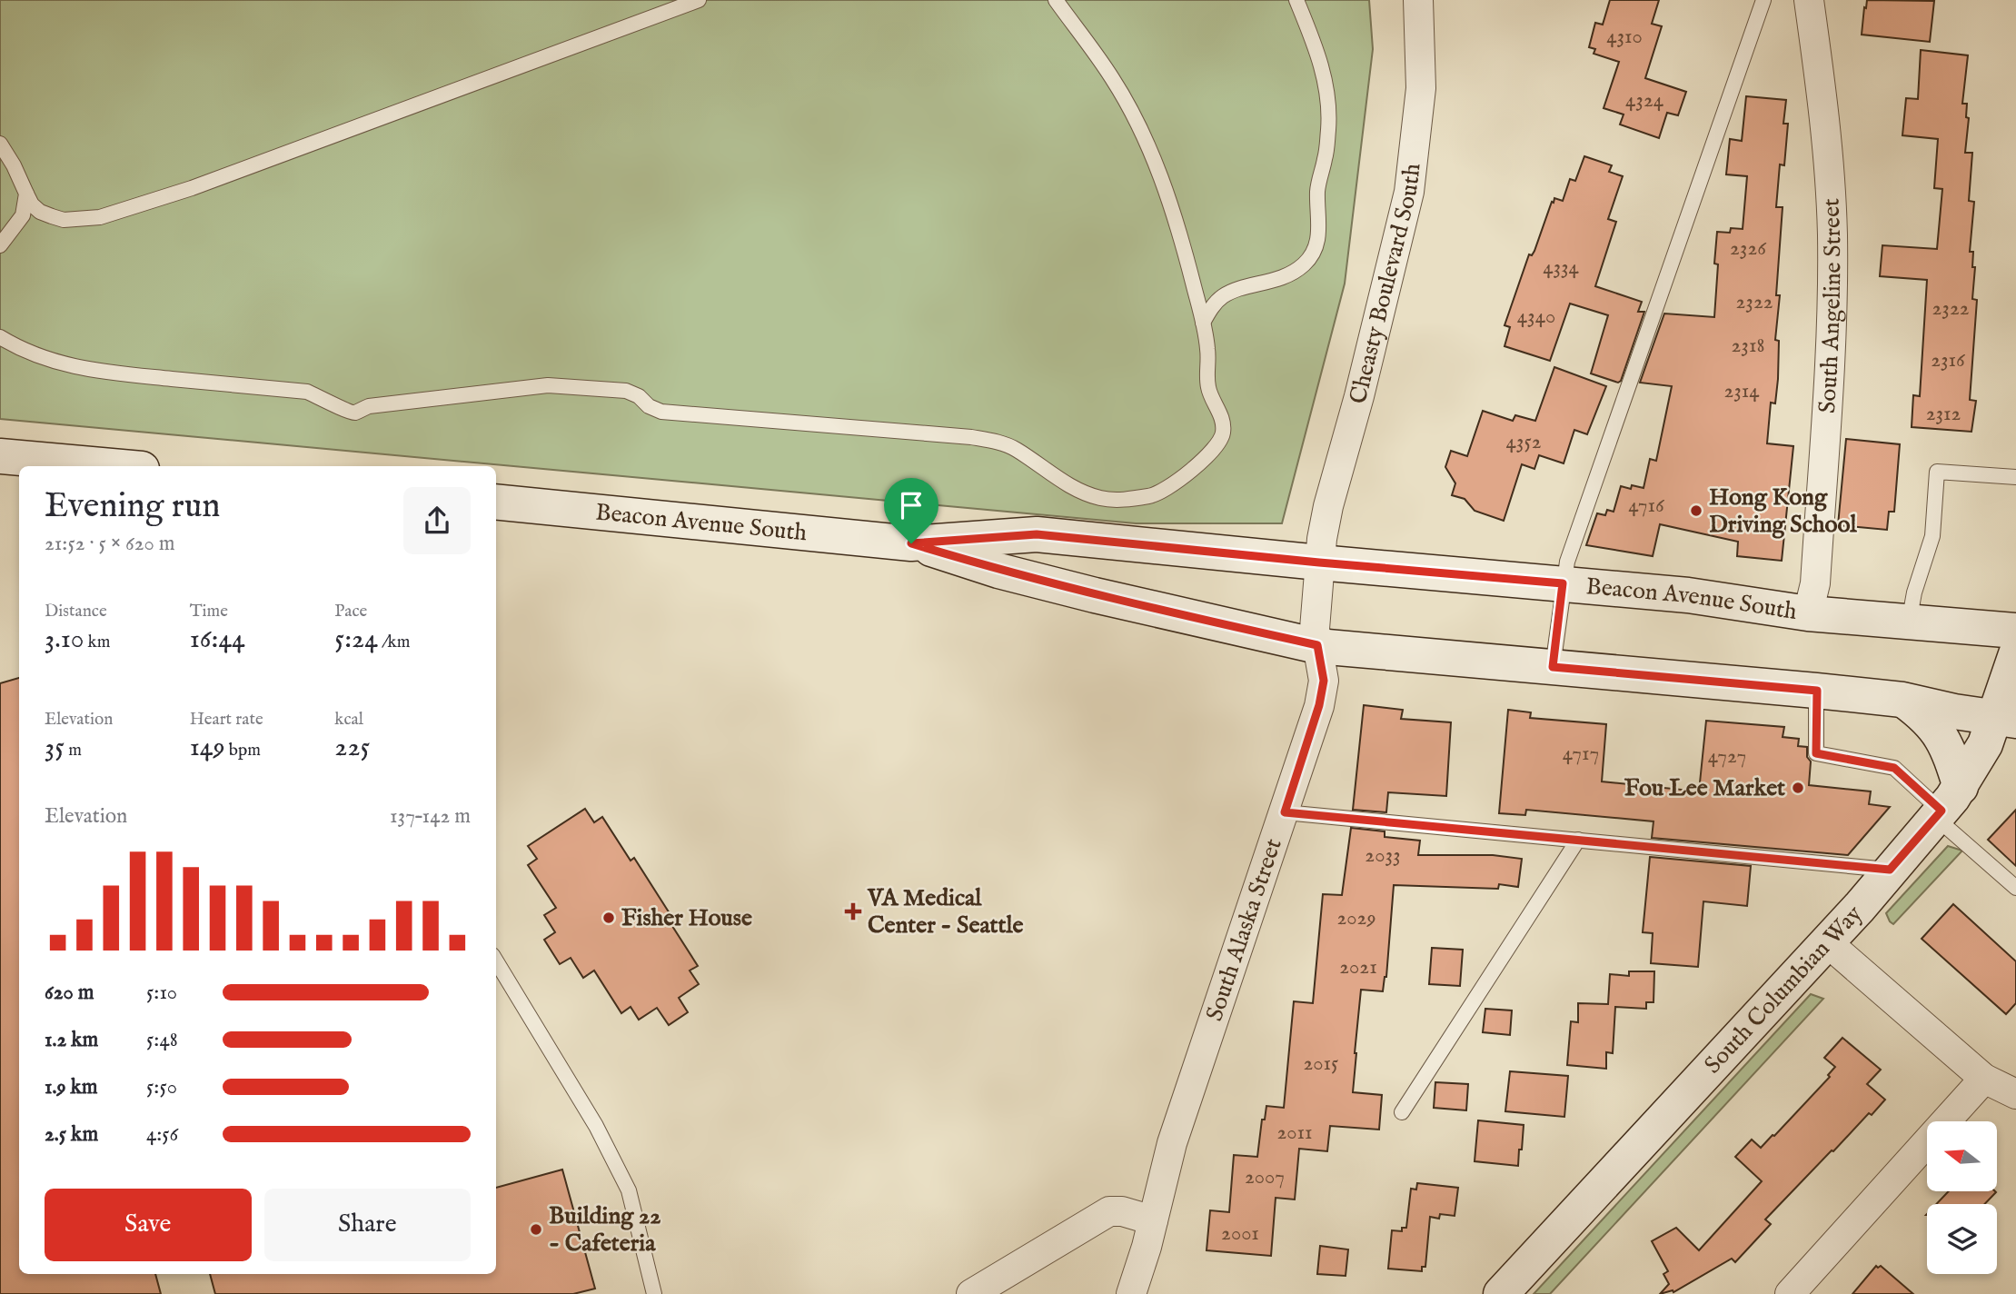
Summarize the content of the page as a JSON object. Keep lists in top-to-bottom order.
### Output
{
  "streets": {
    "main road": ["Beacon Avenue South", "South Columbian Way"],
    "street": ["Cheasty Boulevard South", "South Angeline Street", "South Alaska Street"]
  },
  "crossings": [
    ["Cheasty Boulevard South", "Beacon Avenue South"],
    ["Cheasty Boulevard South", "South Alaska Street"],
    ["South Angeline Street", "Beacon Avenue South"],
    ["Beacon Avenue South", "South Alaska Street"],
    ["Beacon Avenue South", "South Columbian Way"]
  ],
  "places": {
    "other": [
      "Hong Kong Driving School",
      "Fou Lee Market",
      "Fisher House",
      "Building 22 - Cafeteria"
    ],
    "health": ["VA Medical Center - Seattle"]
  },
  "house_numbers": [
    "4310",
    "4324",
    "2326",
    "4334",
    "2322",
    "2322",
    "4340",
    "2318",
    "2316",
    "2314",
    "2312",
    "4352",
    "4716",
    "4717",
    "4727",
    "2033",
    "2029",
    "2021",
    "2015",
    "2011",
    "2007",
    "2001"
  ],
  "north": "left",
  "page": {
    "heading": ["Evening run", "21:52 · 5 × 620 m"],
    "stats": [
      ["Distance", "3.10 km"],
      ["Time", "16:44"],
      ["Pace", "5:24 /km"],
      ["Elevation", "35 m"],
      ["Heart rate", "149 bpm"],
      ["kcal", "225"]
    ],
    "chart": ["Elevation", "137–142 m"],
    "list": [
      {
        "name": "620 m",
        "note": "5:10"
      },
      {
        "name": "1.2 km",
        "note": "5:48"
      },
      {
        "name": "1.9 km",
        "note": "5:50"
      },
      {
        "name": "2.5 km",
        "note": "4:56"
      }
    ],
    "buttons": ["Save", "Share"]
  }
}
